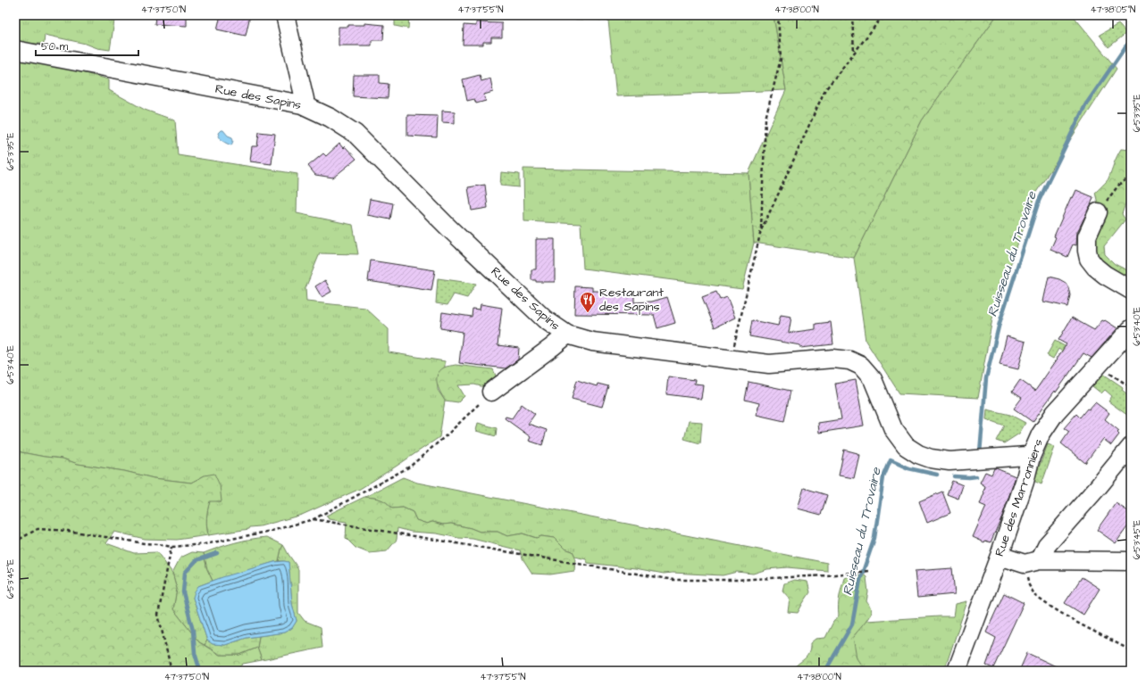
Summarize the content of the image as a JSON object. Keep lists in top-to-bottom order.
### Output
{
  "streets": {
    "street": ["Rue des Sapins", "Rue des Marronniers"]
  },
  "crossings": [
    ["Rue des Sapins", "Rue des Marronniers"]
  ],
  "water": ["Ruisseau du Trovaire"],
  "places": {
    "restaurant": ["Restaurant des Sapins"]
  },
  "scale_bar": "50 m",
  "coordinates": [
    "47°37'50\"N",
    "47°37'55\"N",
    "47°38'00\"N",
    "47°38'05\"N",
    "6°53'35\"E",
    "6°53'40\"E",
    "6°53'45\"E"
  ]
}
